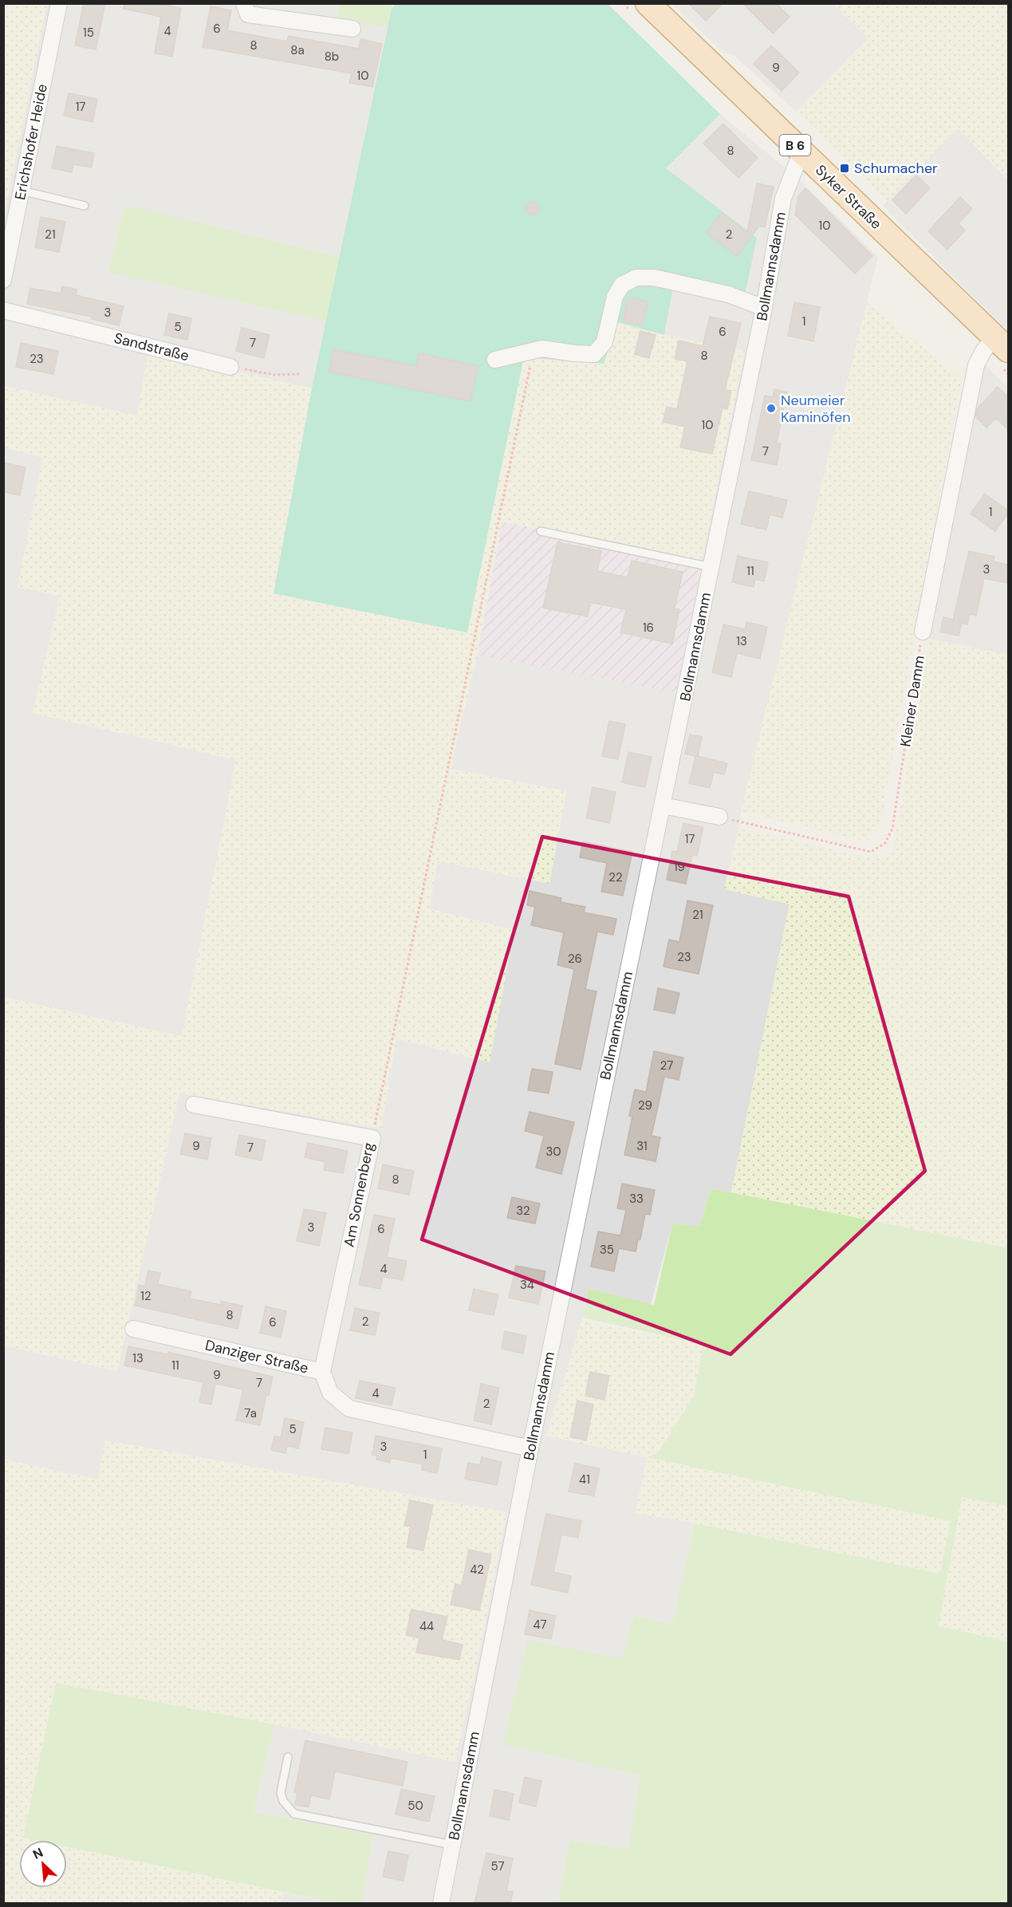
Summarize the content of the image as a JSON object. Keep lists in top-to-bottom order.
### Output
{
  "streets": {
    "main road": ["B 6", "Syker Straße"],
    "street": [
      "Erichshofer Heide",
      "Bollmannsdamm",
      "Sandstraße",
      "Am Sonnenberg",
      "Danziger Straße"
    ],
    "path": ["Kleiner Damm"]
  },
  "crossings": [
    ["Syker Straße", "Bollmannsdamm"],
    ["Bollmannsdamm", "Danziger Straße"],
    ["Am Sonnenberg", "Danziger Straße"]
  ],
  "places": {
    "transit": ["Schumacher"],
    "other": ["Neumeier Kaminöfen"]
  },
  "house_numbers": [
    "6",
    "4",
    "15",
    "8",
    "8a",
    "8b",
    "9",
    "10",
    "17",
    "8",
    "10",
    "21",
    "2",
    "3",
    "1",
    "5",
    "6",
    "7",
    "8",
    "23",
    "10",
    "7",
    "1",
    "3",
    "11",
    "16",
    "13",
    "17",
    "19",
    "22",
    "21",
    "23",
    "26",
    "27",
    "29",
    "9",
    "31",
    "7",
    "30",
    "8",
    "33",
    "32",
    "3",
    "6",
    "35",
    "4",
    "34",
    "12",
    "8",
    "2",
    "6",
    "13",
    "11",
    "9",
    "7",
    "4",
    "2",
    "7a",
    "5",
    "3",
    "1",
    "41",
    "42",
    "47",
    "44",
    "50",
    "57"
  ],
  "north": "top left"
}
